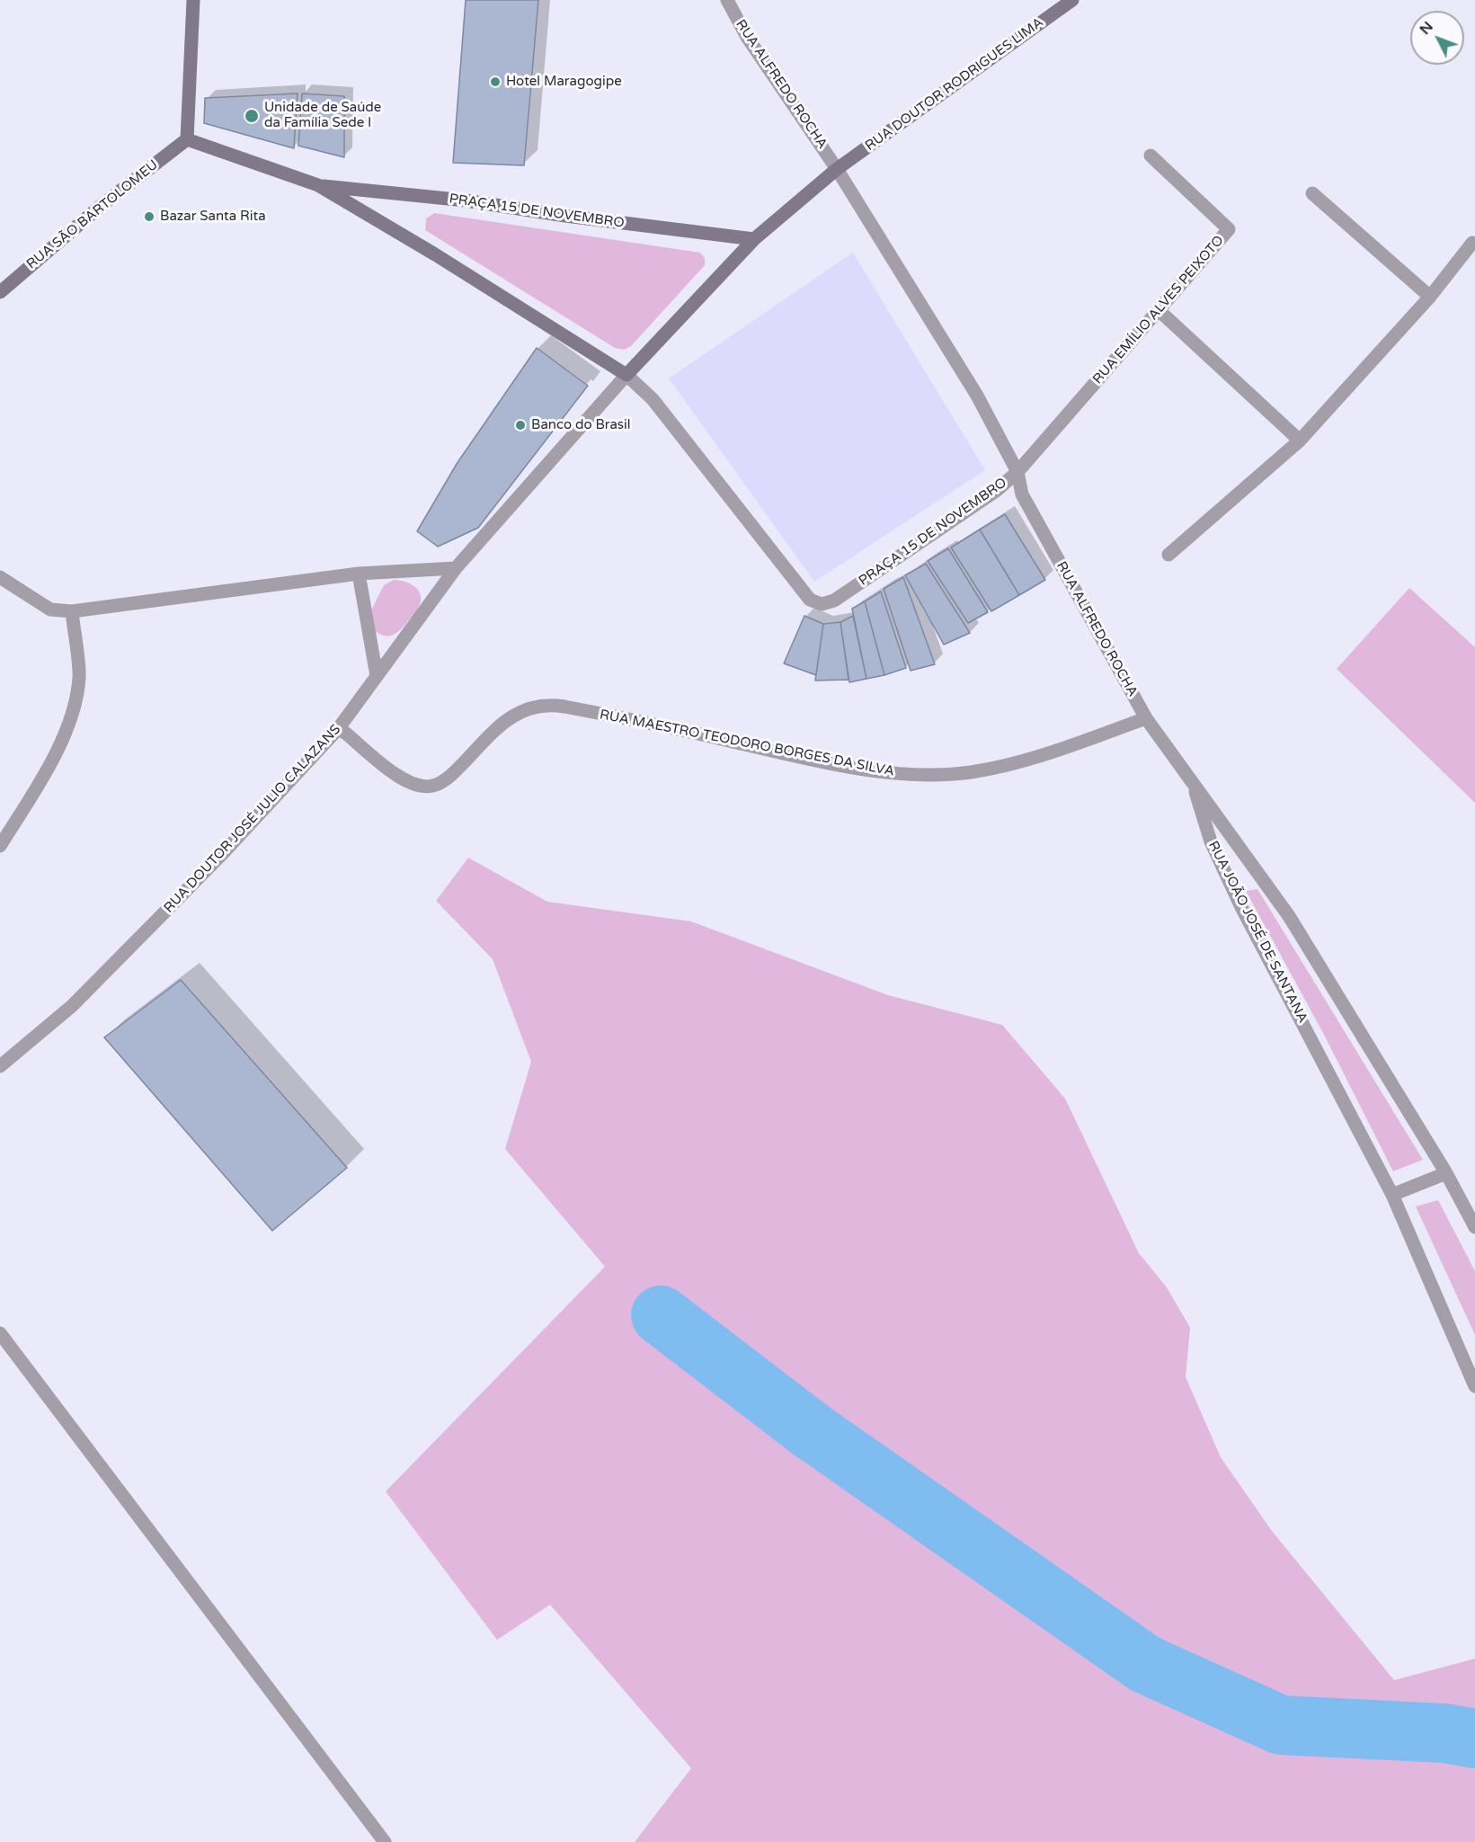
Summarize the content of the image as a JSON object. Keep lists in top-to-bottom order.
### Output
{
  "streets": {
    "street": [
      "RUA ALFREDO ROCHA",
      "RUA DOUTOR RODRIGUES LIMA",
      "PRAÇA 15 DE NOVEMBRO",
      "RUA SÃO BARTOLOMEU",
      "RUA EMÍLIO ALVES PEIXOTO",
      "RUA MAESTRO TEODORO BORGES DA SILVA",
      "RUA DOUTOR JOSÉ JULIO CALAZANS",
      "RUA JOÃO JOSÉ DE SANTANA"
    ]
  },
  "crossings": [
    ["RUA ALFREDO ROCHA", "RUA DOUTOR RODRIGUES LIMA"],
    ["RUA ALFREDO ROCHA", "PRAÇA 15 DE NOVEMBRO"],
    ["RUA ALFREDO ROCHA", "RUA EMÍLIO ALVES PEIXOTO"],
    ["RUA ALFREDO ROCHA", "RUA MAESTRO TEODORO BORGES DA SILVA"],
    ["RUA ALFREDO ROCHA", "RUA JOÃO JOSÉ DE SANTANA"],
    ["RUA DOUTOR RODRIGUES LIMA", "PRAÇA 15 DE NOVEMBRO"],
    ["PRAÇA 15 DE NOVEMBRO", "RUA SÃO BARTOLOMEU"],
    ["PRAÇA 15 DE NOVEMBRO", "RUA EMÍLIO ALVES PEIXOTO"],
    ["PRAÇA 15 DE NOVEMBRO", "RUA DOUTOR JOSÉ JULIO CALAZANS"],
    ["RUA MAESTRO TEODORO BORGES DA SILVA", "RUA DOUTOR JOSÉ JULIO CALAZANS"]
  ],
  "places": [
    "Hotel Maragogipe",
    "Unidade de Saúde da Família Sede I",
    "Bazar Santa Rita",
    "Banco do Brasil"
  ],
  "north": "top left"
}
